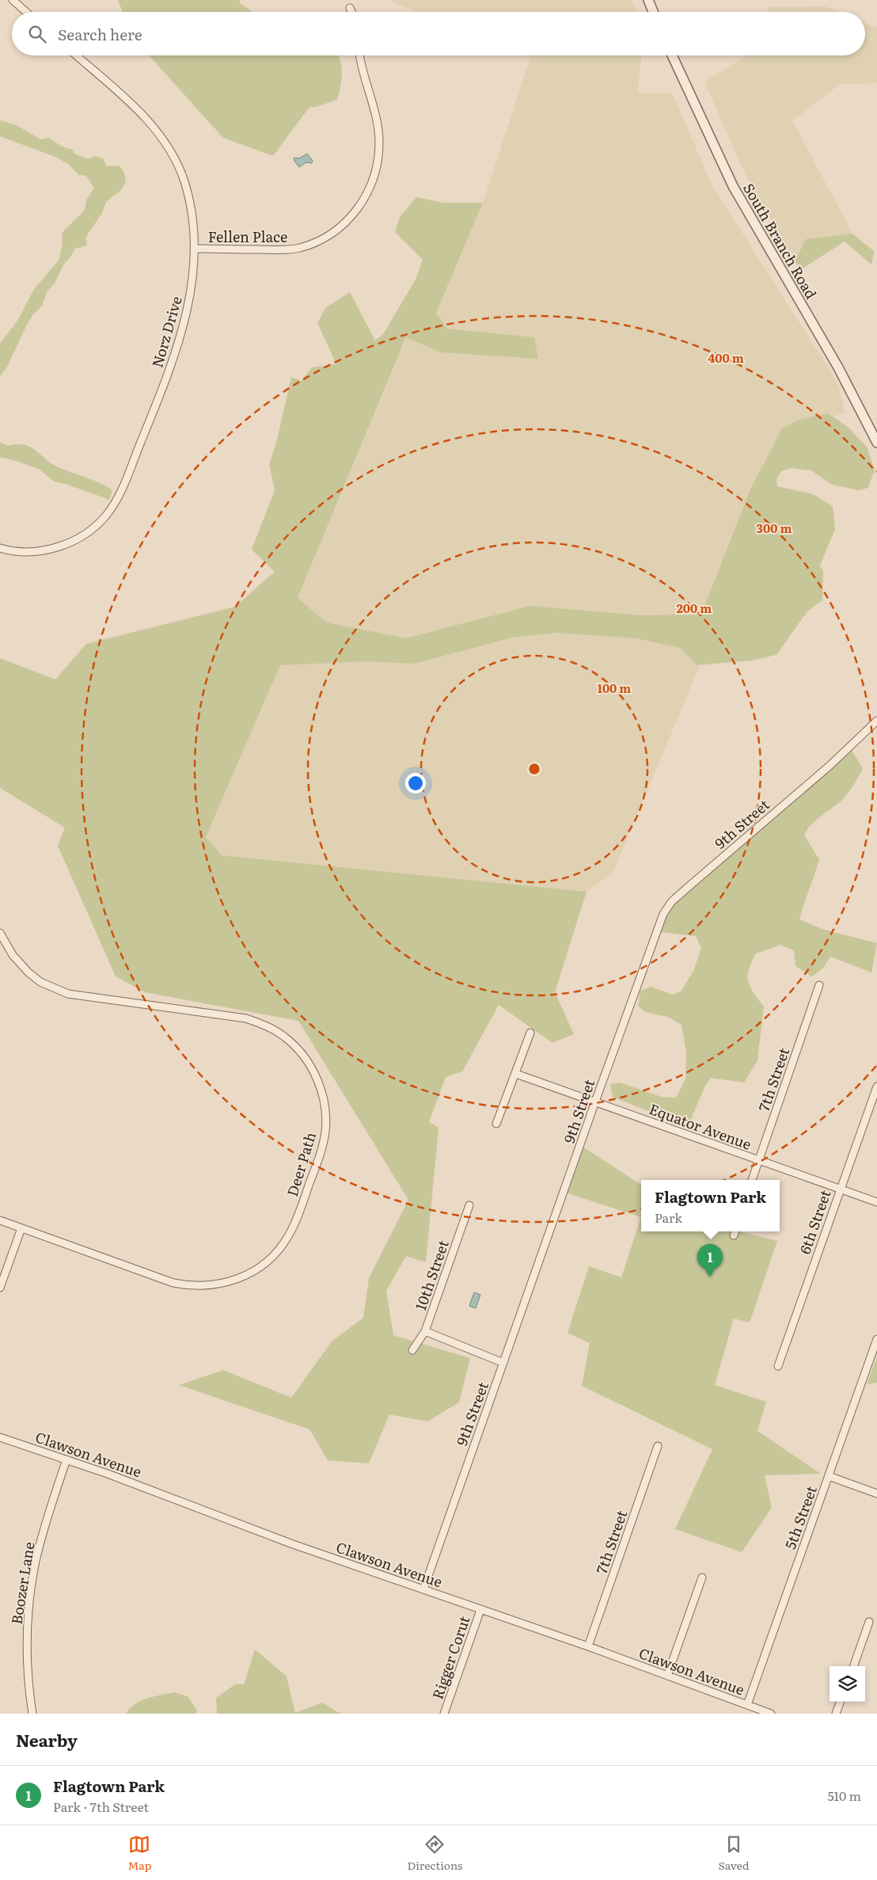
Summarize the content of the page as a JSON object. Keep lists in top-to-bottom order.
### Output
{
  "streets": {
    "street": [
      "Fellen Place",
      "South Branch Road",
      "Norz Drive",
      "9th Street",
      "7th Street",
      "Equator Avenue",
      "Deer Path",
      "6th Street",
      "10th Street",
      "Clawson Avenue",
      "5th Street",
      "Boozer Lane",
      "Rigger Corut"
    ]
  },
  "crossings": [
    ["Fellen Place", "Norz Drive"],
    ["9th Street", "Equator Avenue"],
    ["9th Street", "Clawson Avenue"],
    ["7th Street", "Equator Avenue"],
    ["7th Street", "Clawson Avenue"],
    ["Equator Avenue", "6th Street"],
    ["Clawson Avenue", "5th Street"],
    ["Clawson Avenue", "Boozer Lane"],
    ["Clawson Avenue", "Rigger Corut"]
  ],
  "page": {
    "search": "Search here",
    "popup": ["Flagtown Park", "Park"],
    "pins": "1",
    "heading": "Nearby",
    "list": [
      {
        "mark": "1",
        "name": "Flagtown Park",
        "note": "Park · 7th Street",
        "value": "510 m"
      }
    ],
    "nav": ["Map", "Directions", "Saved"]
  },
  "rings": [
    "400 m",
    "300 m",
    "200 m",
    "100 m"
  ]
}
